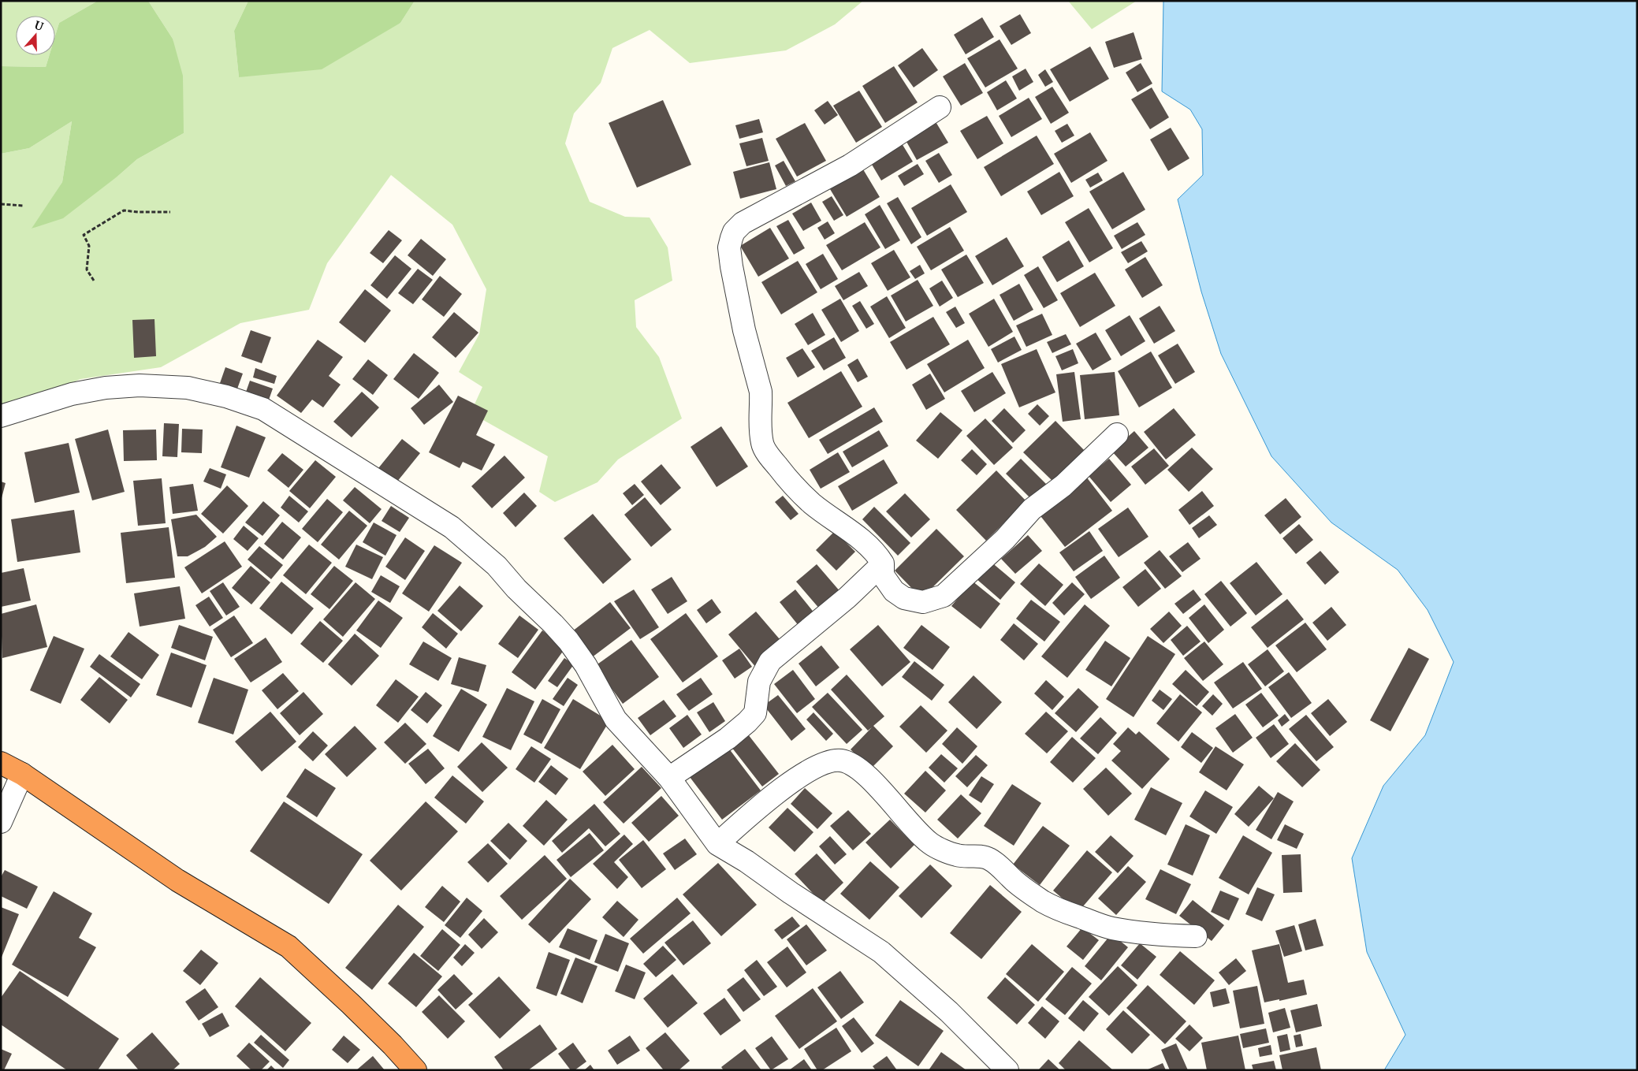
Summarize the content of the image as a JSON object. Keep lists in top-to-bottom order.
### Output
{
  "north": "top"
}
